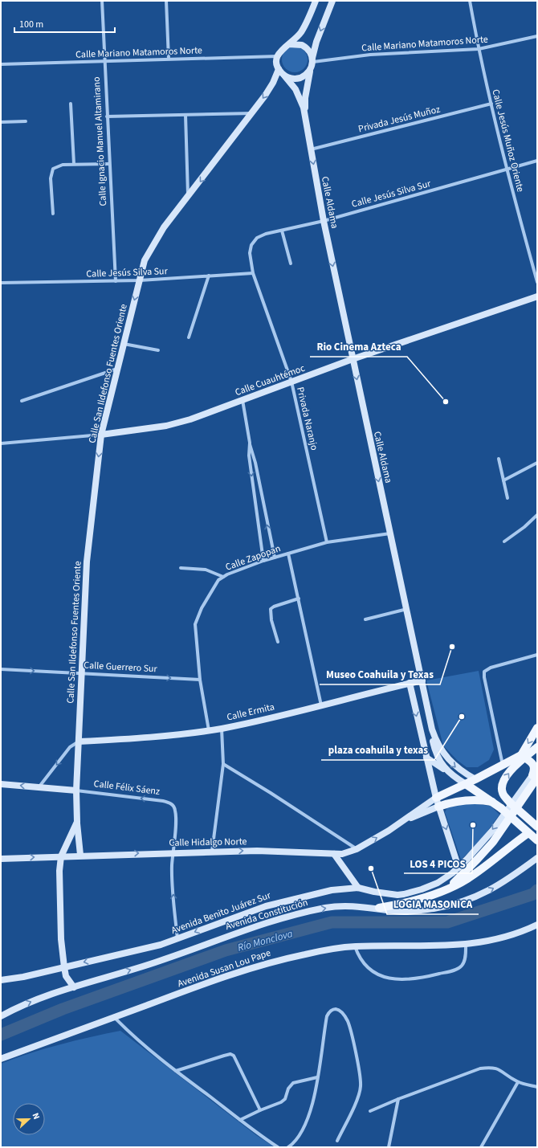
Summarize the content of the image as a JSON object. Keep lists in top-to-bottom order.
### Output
{
  "streets": {
    "street": [
      "Calle Mariano Matamoros Norte",
      "Privada Jesús Muñoz",
      "Calle Jesús Muñoz Oriente",
      "Calle Ignacio Manuel Altamirano",
      "Calle Jesús Silva Sur",
      "Calle Aldama",
      "Calle San Ildefonso Fuentes Oriente",
      "Calle Cuauhtémoc",
      "Privada Naranjo",
      "Calle Zapopan",
      "Calle Guerrero Sur",
      "Calle Ermita",
      "Calle Félix Sáenz",
      "Calle Hidalgo Norte",
      "Avenida Benito Juárez Sur",
      "Avenida Constitución",
      "Avenida Susan Lou Pape"
    ]
  },
  "crossings": [
    ["Calle Mariano Matamoros Norte", "Calle Jesús Muñoz Oriente"],
    ["Calle Mariano Matamoros Norte", "Calle Ignacio Manuel Altamirano"],
    ["Calle Mariano Matamoros Norte", "Calle Aldama"],
    ["Calle Mariano Matamoros Norte", "Calle San Ildefonso Fuentes Oriente"],
    ["Privada Jesús Muñoz", "Calle Jesús Muñoz Oriente"],
    ["Privada Jesús Muñoz", "Calle Aldama"],
    ["Calle Jesús Muñoz Oriente", "Calle Jesús Silva Sur"],
    ["Calle Ignacio Manuel Altamirano", "Calle Jesús Silva Sur"],
    ["Calle Jesús Silva Sur", "Calle Aldama"],
    ["Calle Jesús Silva Sur", "Calle San Ildefonso Fuentes Oriente"],
    ["Calle Jesús Silva Sur", "Privada Naranjo"],
    ["Calle Aldama", "Calle San Ildefonso Fuentes Oriente"],
    ["Calle Aldama", "Calle Cuauhtémoc"],
    ["Calle Aldama", "Calle Zapopan"],
    ["Calle Aldama", "Calle Ermita"],
    ["Calle San Ildefonso Fuentes Oriente", "Calle Cuauhtémoc"],
    ["Calle San Ildefonso Fuentes Oriente", "Calle Guerrero Sur"],
    ["Calle San Ildefonso Fuentes Oriente", "Calle Ermita"],
    ["Calle San Ildefonso Fuentes Oriente", "Calle Félix Sáenz"],
    ["Calle San Ildefonso Fuentes Oriente", "Calle Hidalgo Norte"],
    ["Calle San Ildefonso Fuentes Oriente", "Avenida Benito Juárez Sur"],
    ["Calle San Ildefonso Fuentes Oriente", "Avenida Constitución"],
    ["Calle Cuauhtémoc", "Privada Naranjo"],
    ["Privada Naranjo", "Calle Zapopan"],
    ["Calle Zapopan", "Calle Guerrero Sur"],
    ["Calle Zapopan", "Calle Ermita"],
    ["Calle Félix Sáenz", "Calle Hidalgo Norte"],
    ["Calle Félix Sáenz", "Avenida Benito Juárez Sur"]
  ],
  "one_way": [
    "Calle San Ildefonso Fuentes Oriente",
    "Calle Guerrero Sur",
    "Calle Hidalgo Norte",
    "Avenida Benito Juárez Sur",
    "Avenida Constitución"
  ],
  "water": ["Río Monclova"],
  "places": [
    "Rio Cinema Azteca",
    "Museo Coahuila y Texas",
    "plaza coahuila y texas",
    "LOS 4 PICOS",
    "LOGIA MASONICA"
  ],
  "scale_bar": "100 m",
  "north": "right"
}
